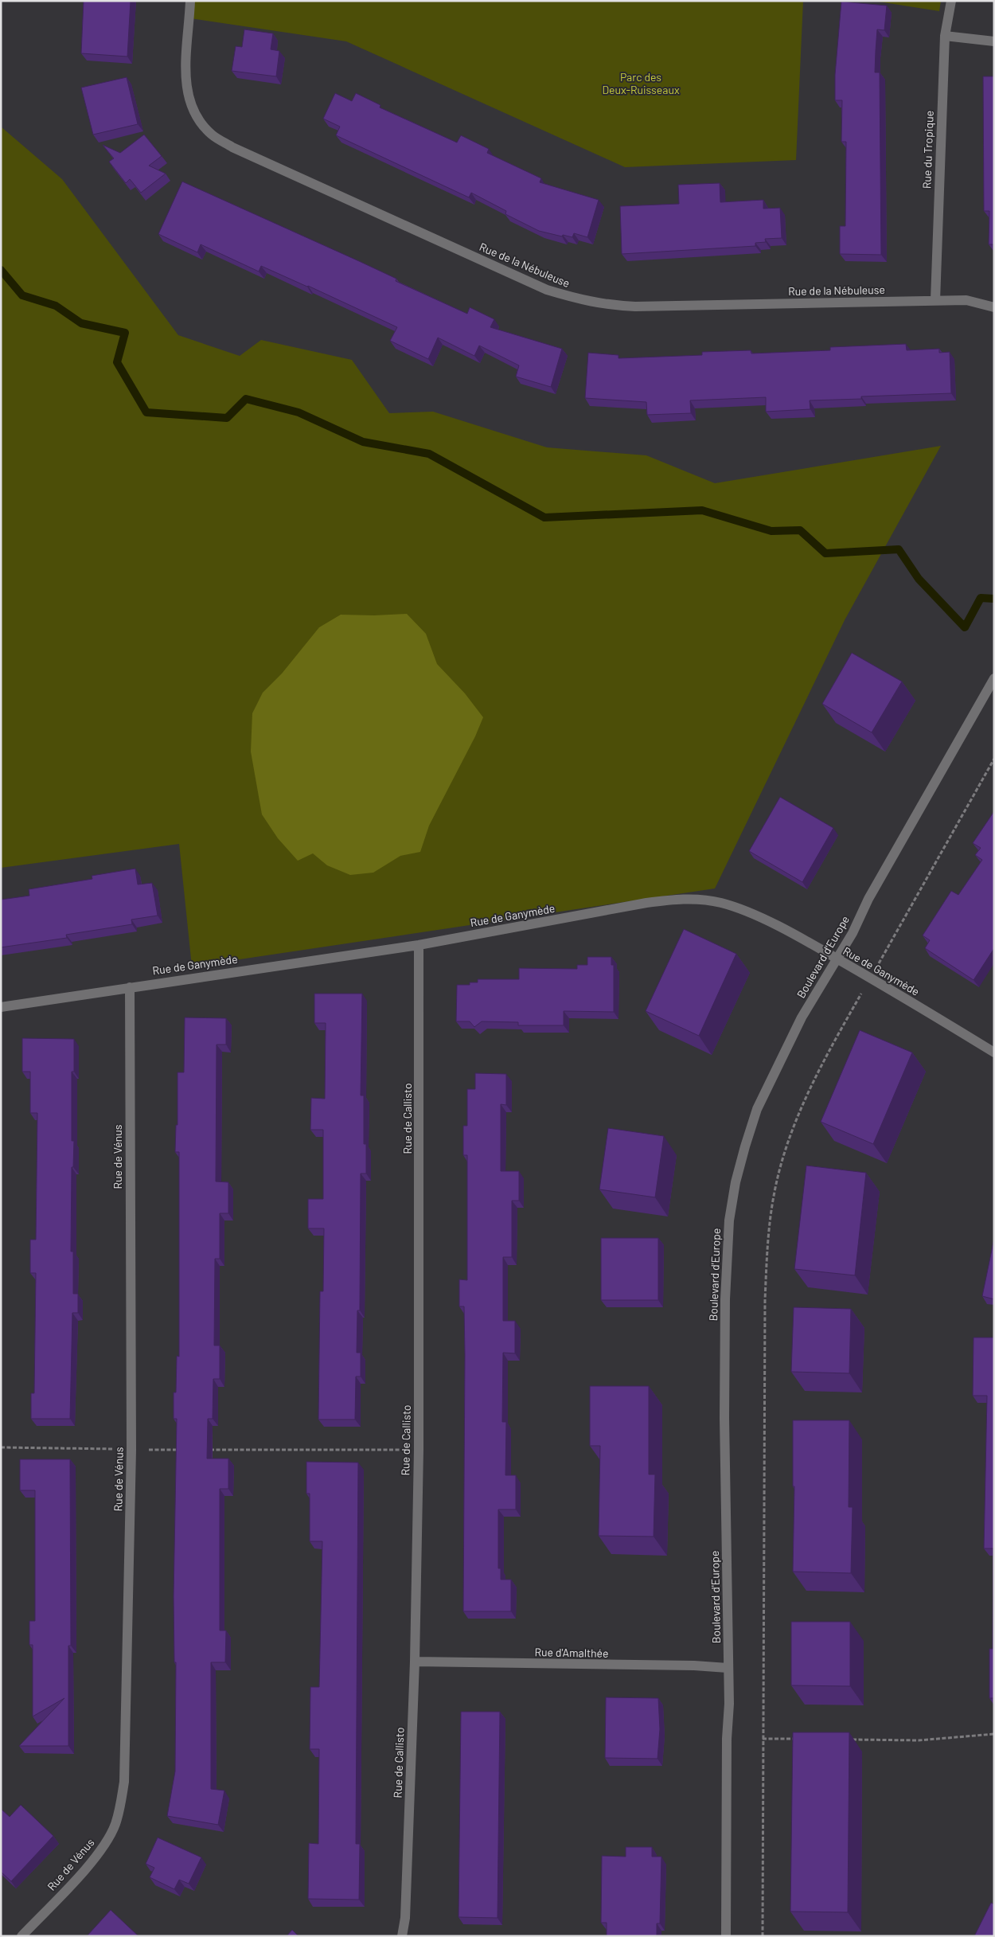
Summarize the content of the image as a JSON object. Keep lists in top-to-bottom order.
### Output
{
  "streets": {
    "street": [
      "Rue du Tropique",
      "Rue de la Nébuleuse",
      "Rue de Ganymède",
      "Boulevard d'Europe",
      "Rue de Callisto",
      "Rue de Vénus",
      "Rue d'Amalthée"
    ]
  },
  "crossings": [
    ["Rue du Tropique", "Rue de la Nébuleuse"],
    ["Rue de Ganymède", "Boulevard d'Europe"],
    ["Rue de Ganymède", "Rue de Callisto"],
    ["Rue de Ganymède", "Rue de Vénus"],
    ["Boulevard d'Europe", "Rue d'Amalthée"],
    ["Rue de Callisto", "Rue d'Amalthée"]
  ],
  "parks": ["Parc des Deux-Ruisseaux"]
}
